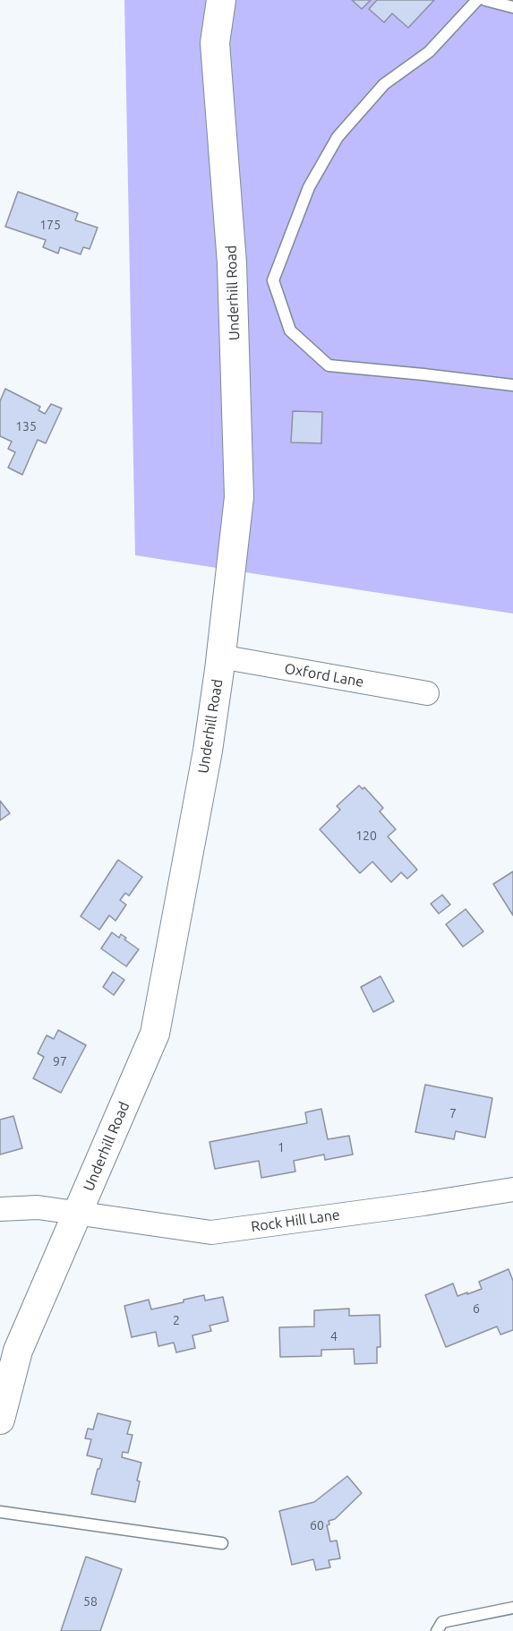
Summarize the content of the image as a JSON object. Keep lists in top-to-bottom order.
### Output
{
  "streets": {
    "street": ["Underhill Road", "Oxford Lane", "Rock Hill Lane"]
  },
  "crossings": [
    ["Underhill Road", "Oxford Lane"],
    ["Underhill Road", "Rock Hill Lane"]
  ],
  "house_numbers": [
    "175",
    "135",
    "120",
    "97",
    "7",
    "1",
    "6",
    "2",
    "4",
    "60",
    "58"
  ]
}
